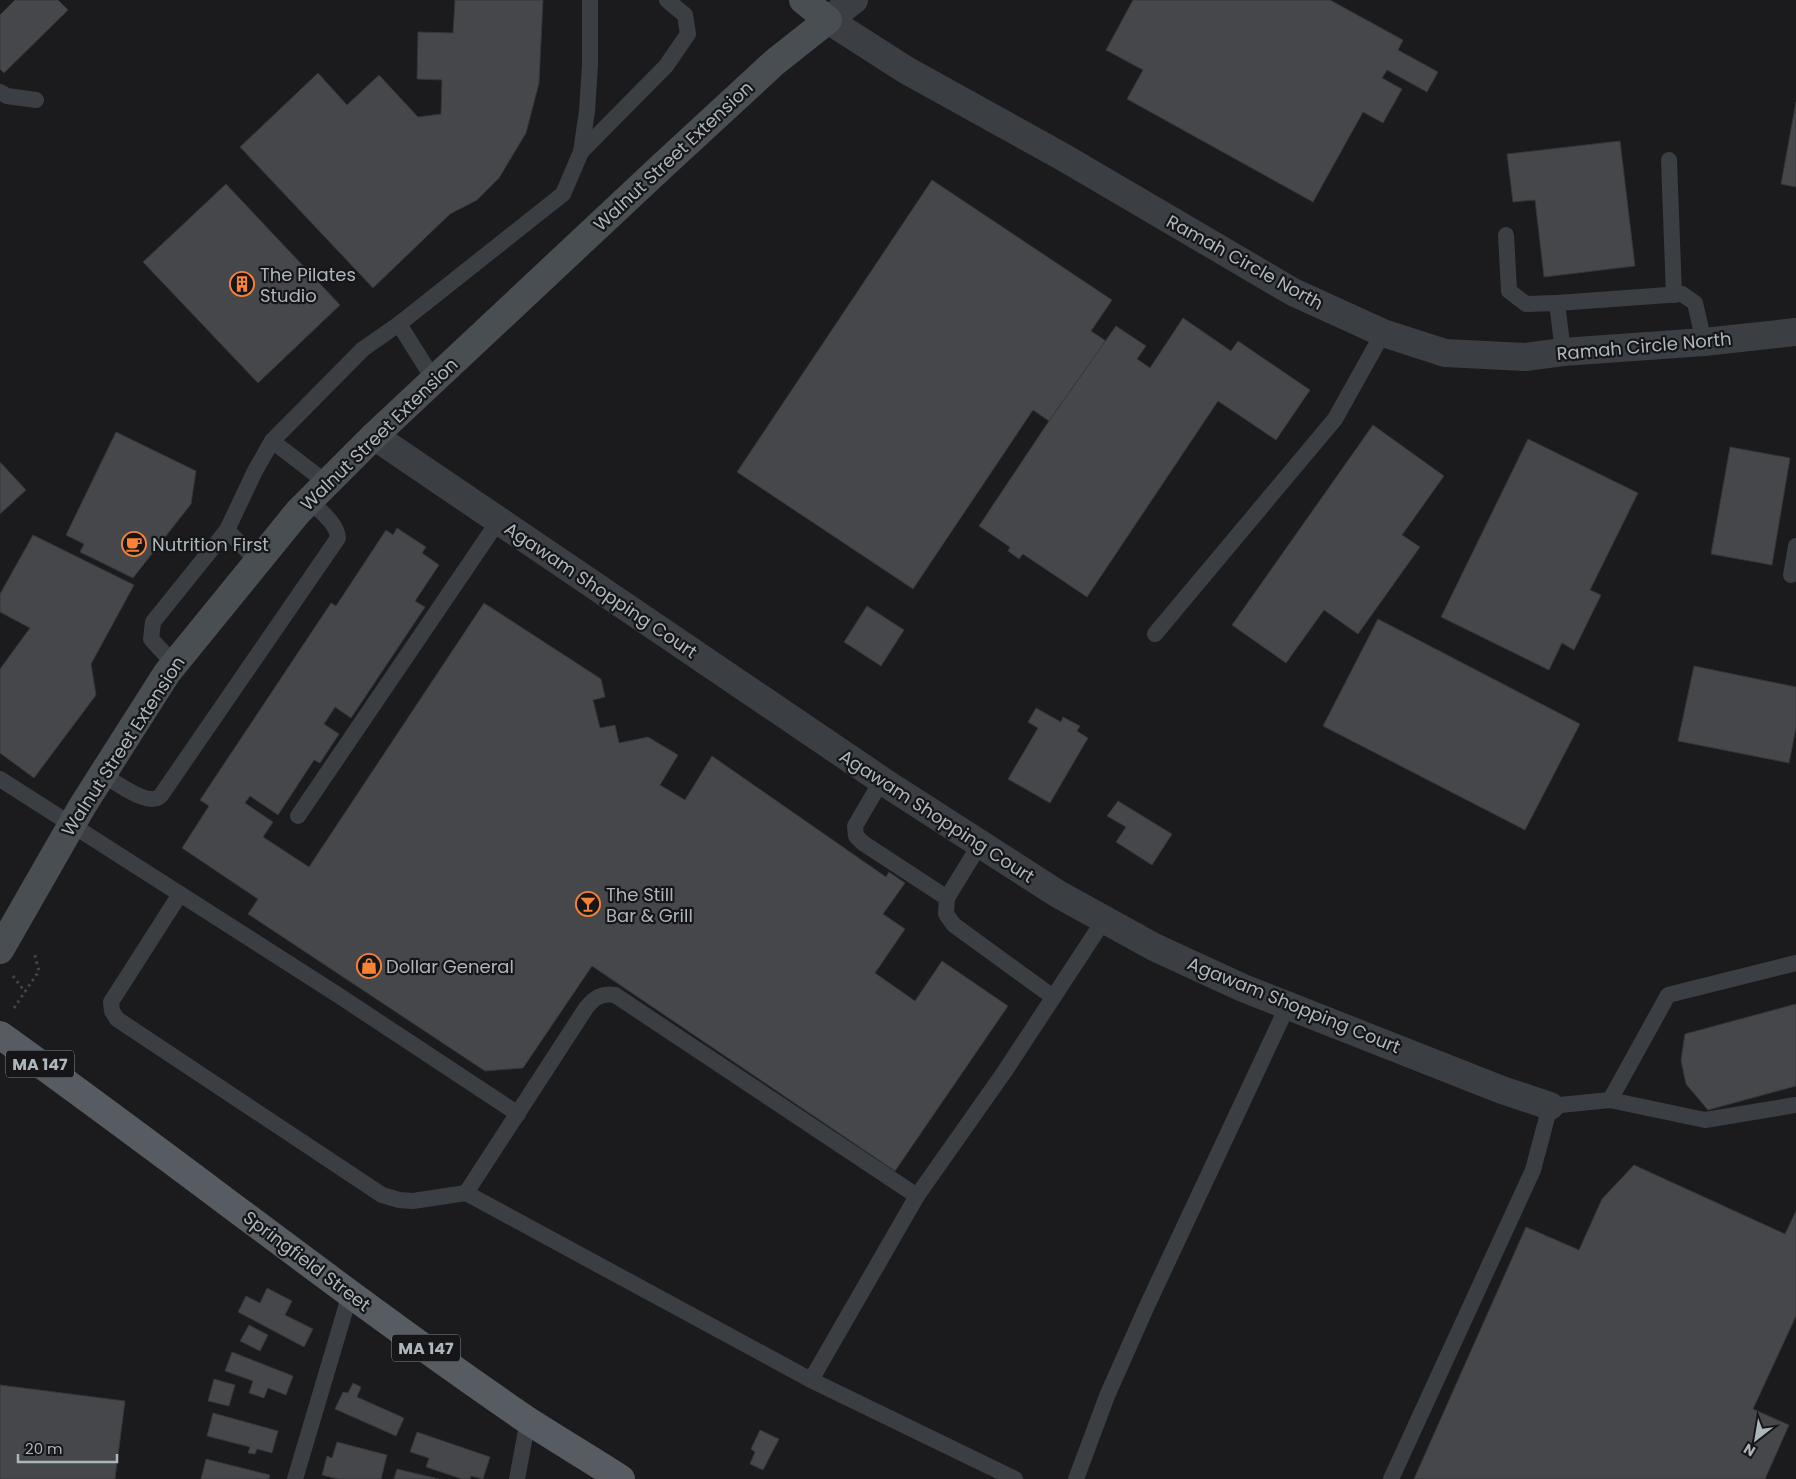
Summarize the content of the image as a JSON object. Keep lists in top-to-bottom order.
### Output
{
  "streets": {
    "main road": ["MA 147", "Springfield Street"],
    "street": ["Walnut Street Extension", "Ramah Circle North", "Agawam Shopping Court"]
  },
  "crossings": [
    ["Walnut Street Extension", "Ramah Circle North"],
    ["Walnut Street Extension", "Agawam Shopping Court"]
  ],
  "places": {
    "building": ["The Pilates Studio"],
    "cafe": ["Nutrition First"],
    "bar": ["The Still Bar & Grill"],
    "shop": ["Dollar General"]
  },
  "scale_bar": "20 m",
  "north": "bottom left"
}
